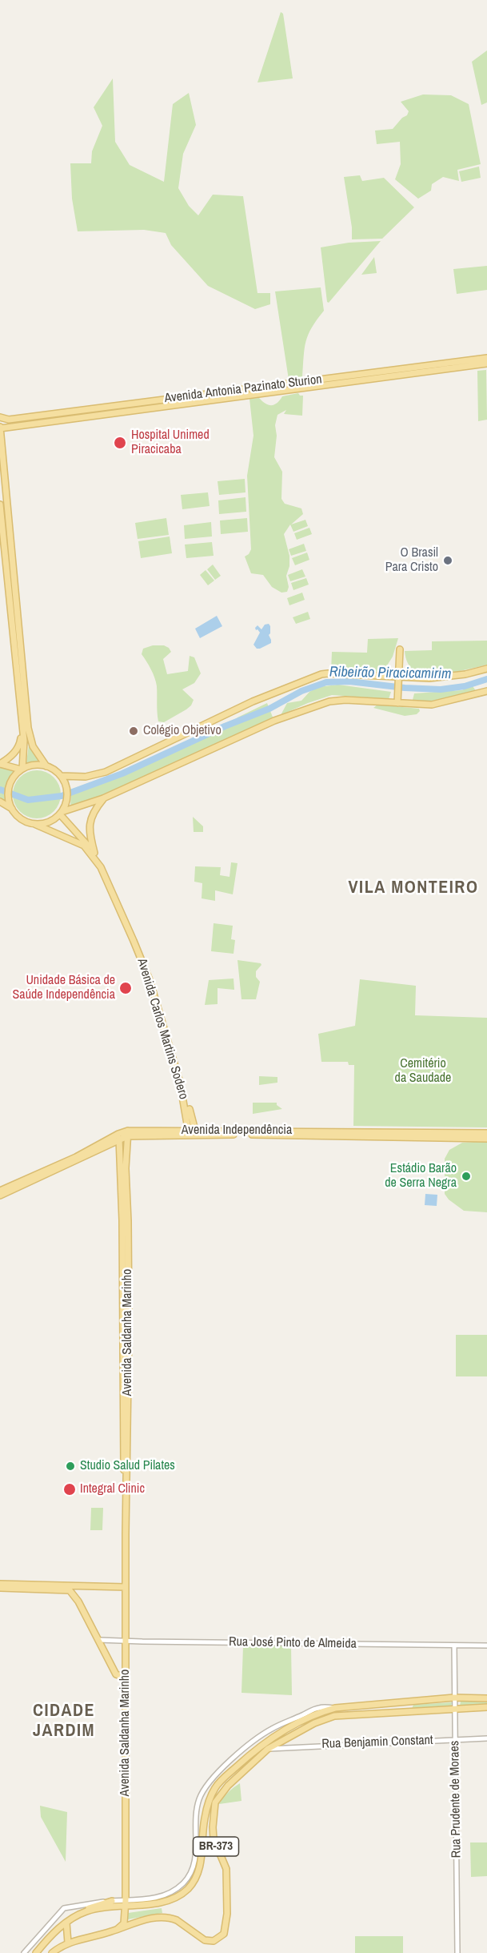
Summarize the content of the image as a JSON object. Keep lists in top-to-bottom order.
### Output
{
  "streets": {
    "main road": [
      "Avenida Antonia Pazinato Sturion",
      "Avenida Carlos Martins Sodero",
      "Avenida Independência",
      "Avenida Saldanha Marinho",
      "BR-373"
    ],
    "street": ["Rua José Pinto de Almeida", "Rua Benjamin Constant", "Rua Prudente de Moraes"]
  },
  "crossings": [
    ["Avenida Carlos Martins Sodero", "Avenida Independência"],
    ["Avenida Independência", "Avenida Saldanha Marinho"],
    ["Avenida Saldanha Marinho", "Rua José Pinto de Almeida"],
    ["Avenida Saldanha Marinho", "BR-373"],
    ["Rua José Pinto de Almeida", "Rua Prudente de Moraes"],
    ["Rua Benjamin Constant", "Rua Prudente de Moraes"],
    ["Rua Benjamin Constant", "BR-373"],
    ["Rua Prudente de Moraes", "BR-373"]
  ],
  "districts": ["VILA MONTEIRO", "CIDADE JARDIM"],
  "water": ["Ribeirão Piracicamirim"],
  "parks": ["Cemitério da Saudade"],
  "places": [
    "Hospital Unimed Piracicaba",
    "O Brasil Para Cristo",
    "Colégio Objetivo",
    "Unidade Básica de Saúde Independência",
    "Estádio Barão de Serra Negra",
    "Studio Salud Pilates",
    "Integral Clinic"
  ]
}
